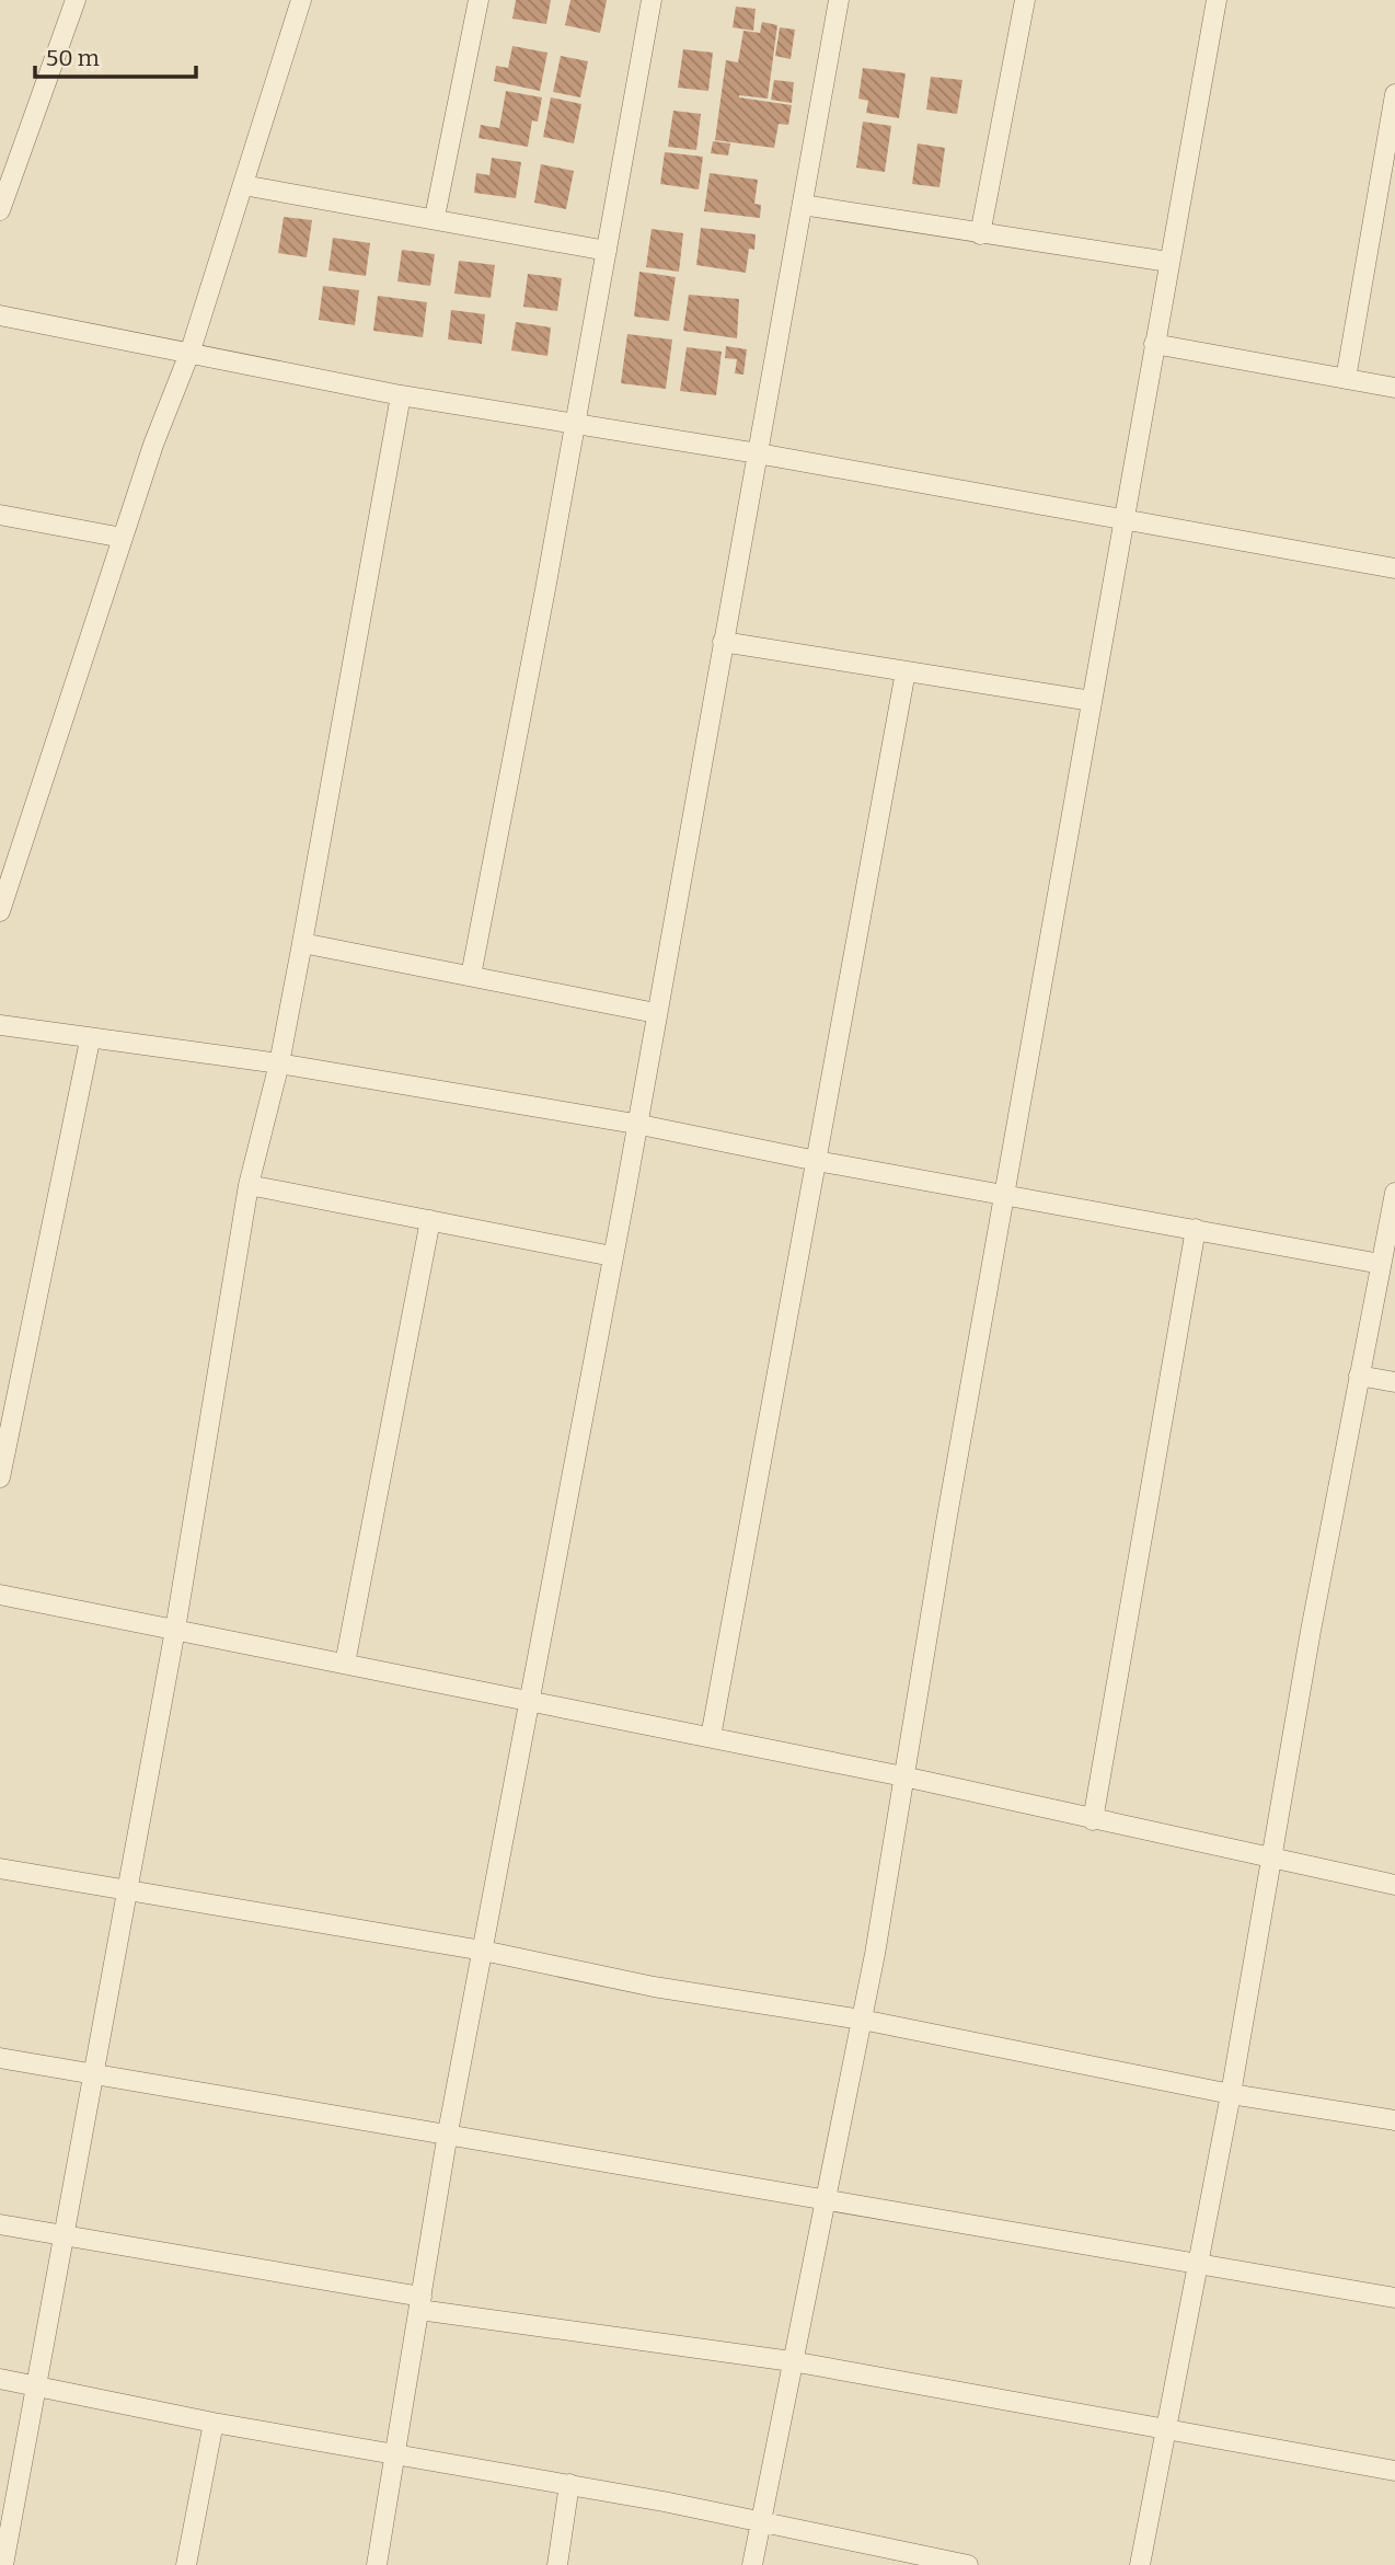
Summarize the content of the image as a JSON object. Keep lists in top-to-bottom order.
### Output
{
  "scale_bar": "50 m"
}
